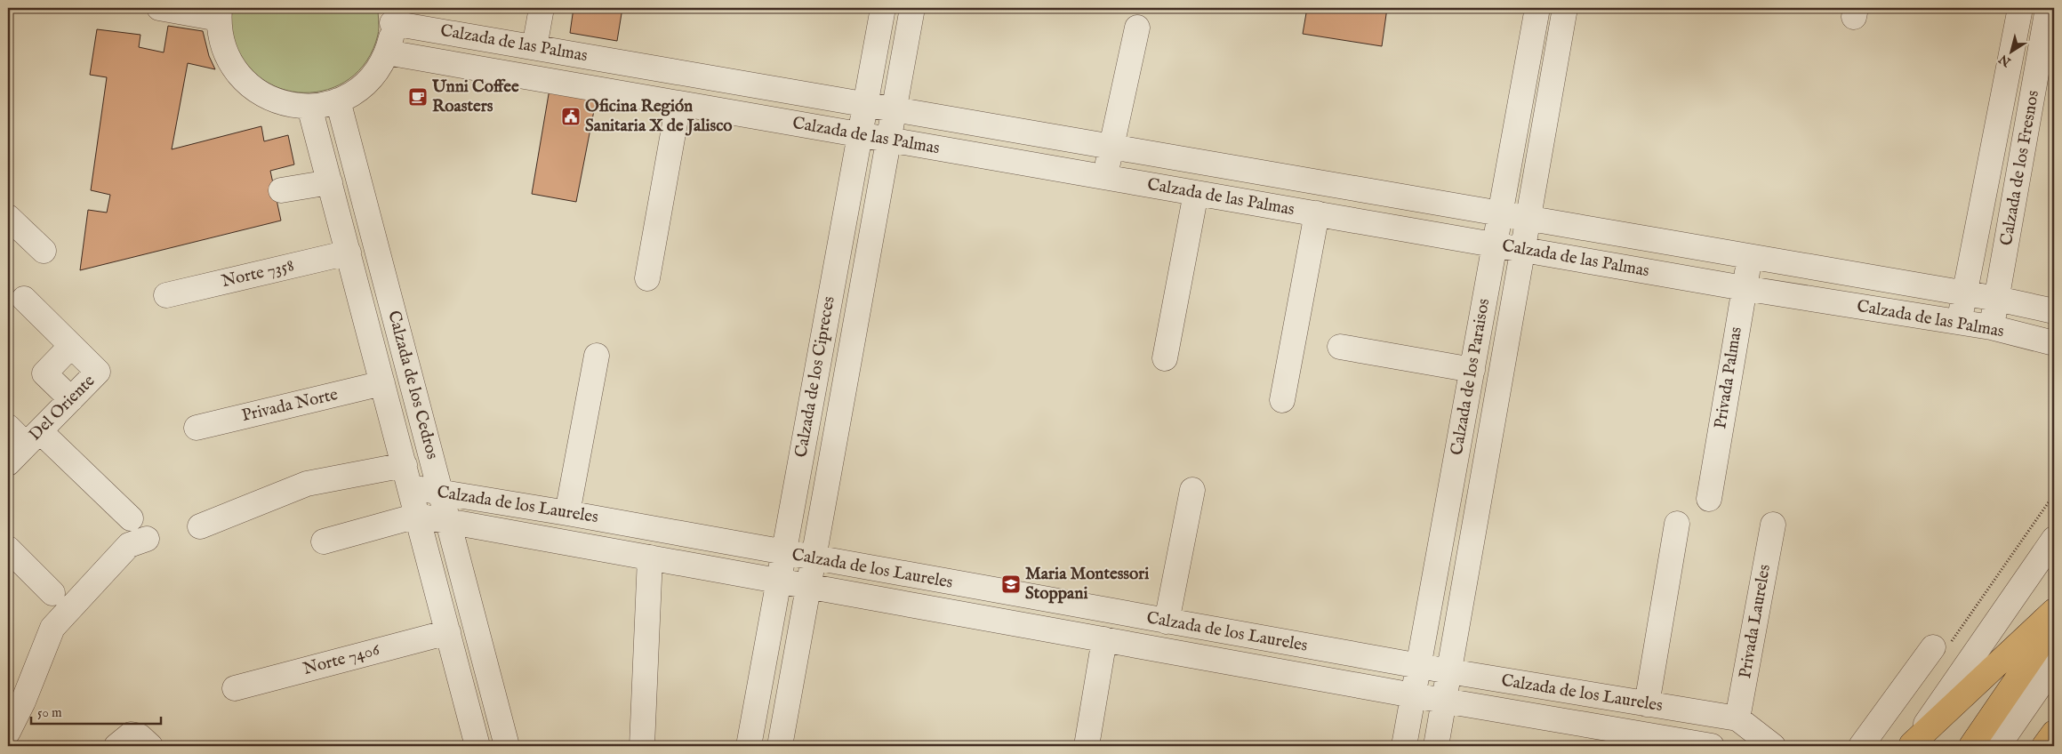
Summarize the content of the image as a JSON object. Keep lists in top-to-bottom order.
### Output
{
  "streets": {
    "street": [
      "Calzada de las Palmas",
      "Calzada de los Fresnos",
      "Norte 7358",
      "Calzada de los Cipreces",
      "Calzada de los Paraisos",
      "Privada Palmas",
      "Calzada de los Cedros",
      "Privada Norte",
      "Del Oriente",
      "Calzada de los Laureles",
      "Privada Laureles",
      "Norte 7406"
    ]
  },
  "crossings": [
    ["Calzada de las Palmas", "Calzada de los Fresnos"],
    ["Calzada de las Palmas", "Calzada de los Cipreces"],
    ["Calzada de las Palmas", "Calzada de los Paraisos"],
    ["Calzada de las Palmas", "Privada Palmas"],
    ["Norte 7358", "Calzada de los Cedros"],
    ["Calzada de los Cipreces", "Calzada de los Laureles"],
    ["Calzada de los Paraisos", "Calzada de los Laureles"],
    ["Calzada de los Cedros", "Privada Norte"],
    ["Calzada de los Cedros", "Calzada de los Laureles"],
    ["Calzada de los Cedros", "Norte 7406"],
    ["Calzada de los Laureles", "Privada Laureles"]
  ],
  "places": {
    "cafe": ["Unni Coffee Roasters"],
    "public building": ["Oficina Región Sanitaria X de Jalisco"],
    "school or university": ["Maria Montessori Stoppani"]
  },
  "scale_bar": "50 m",
  "north": "bottom left"
}
